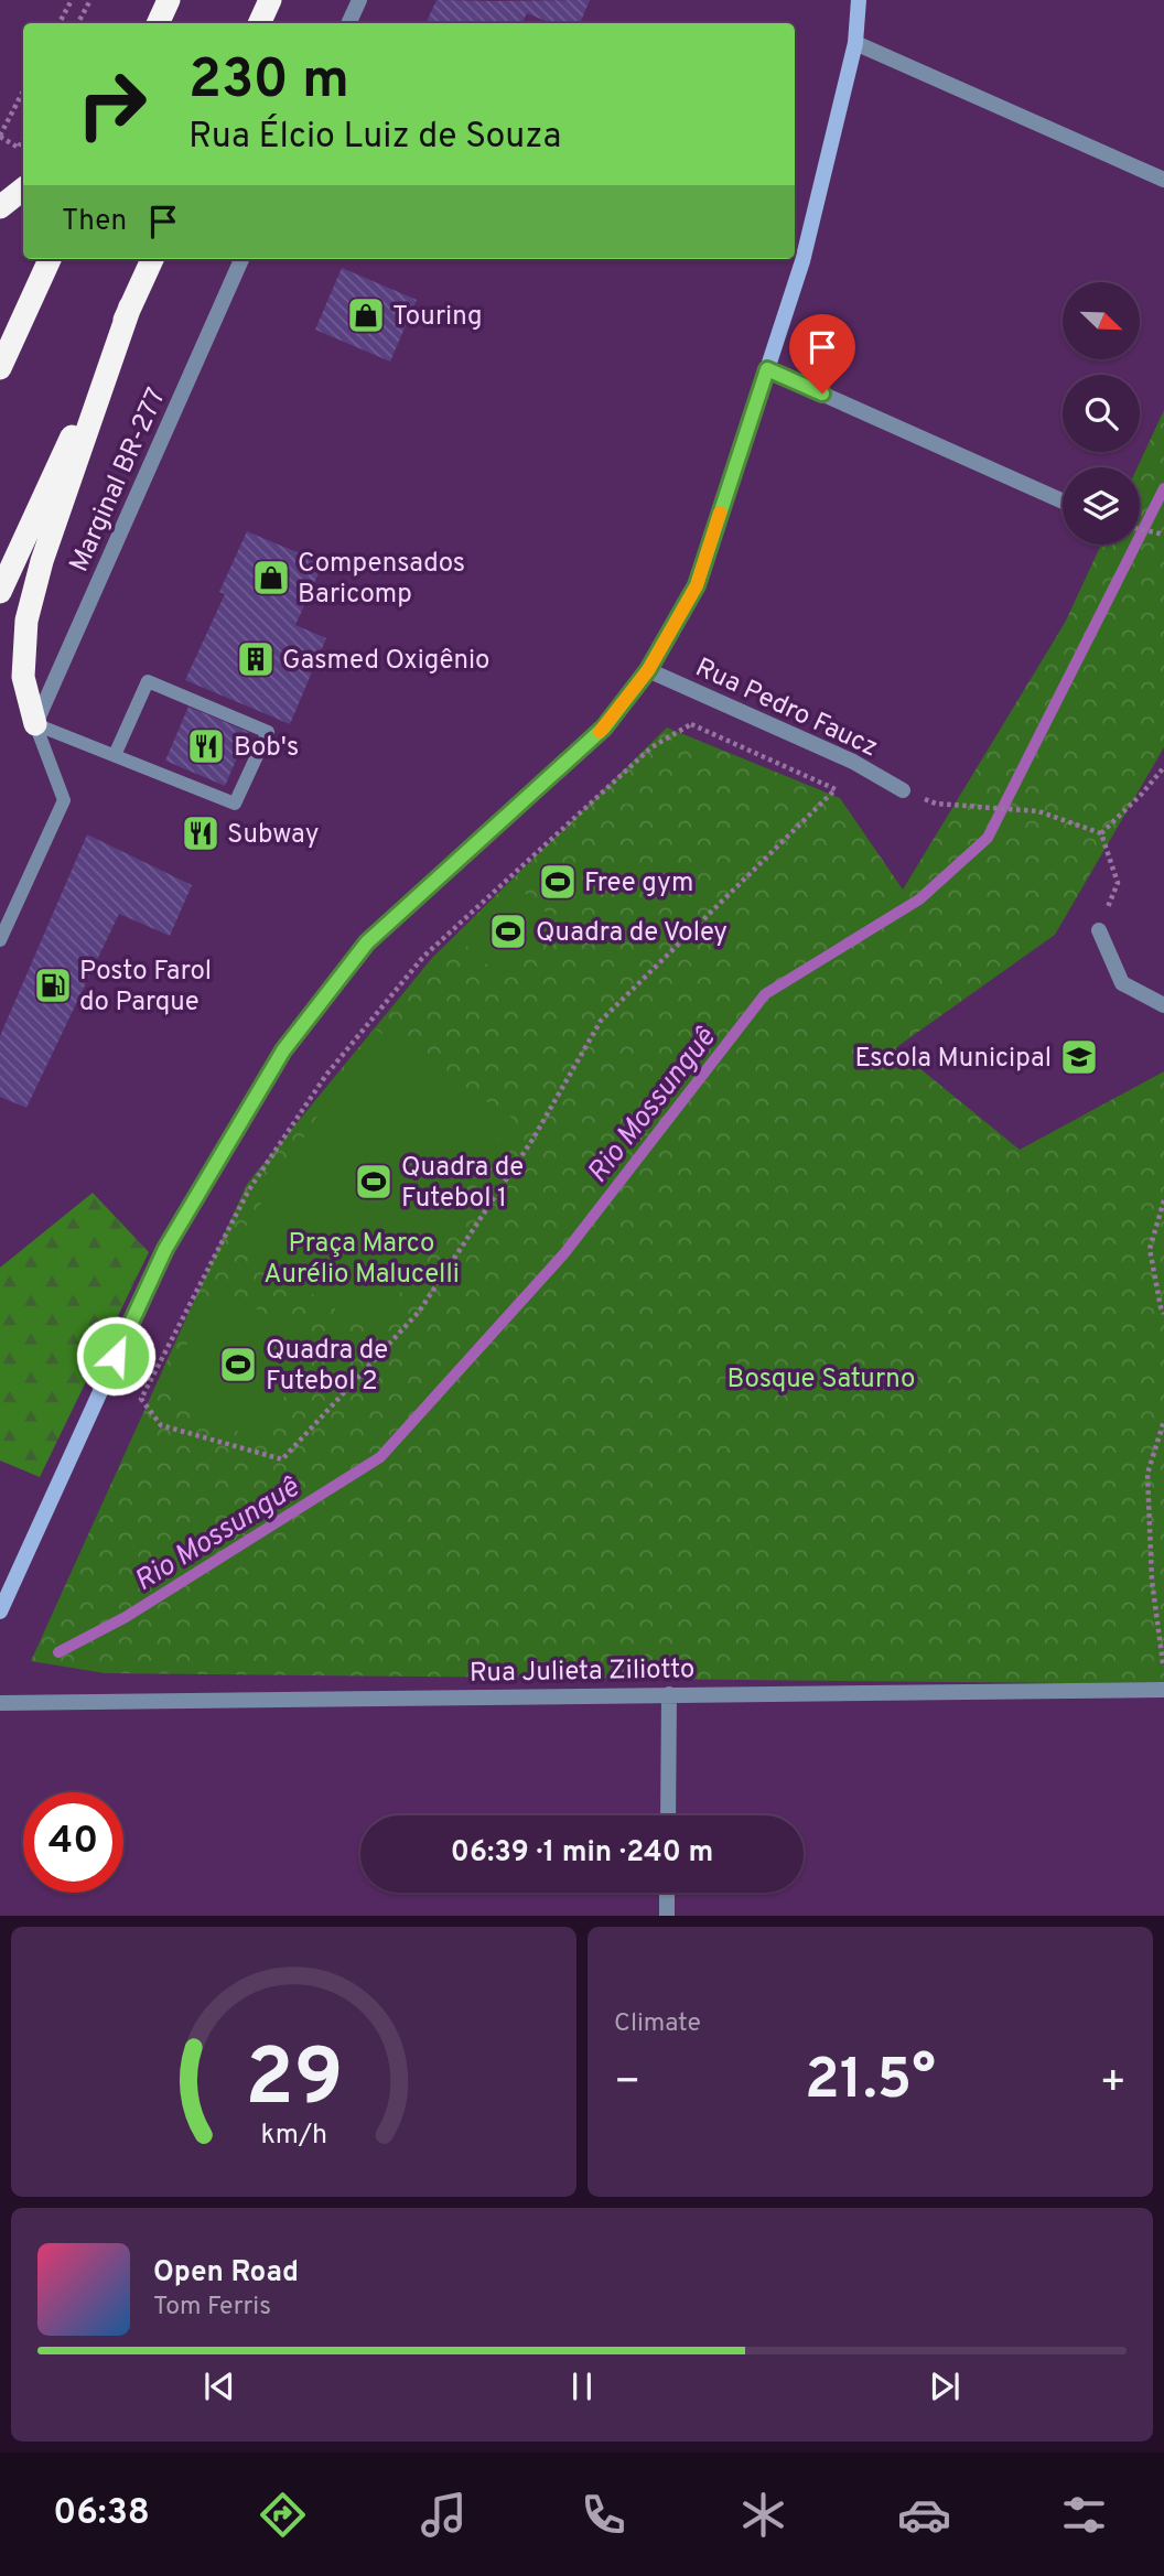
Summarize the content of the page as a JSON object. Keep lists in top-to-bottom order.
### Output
{
  "streets": {
    "street": ["Marginal BR-277", "Rua Pedro Faucz", "Rua Julieta Ziliotto"]
  },
  "water": ["Rio Mossunguê"],
  "parks": ["Praça Marco Aurélio Malucelli", "Bosque Saturno"],
  "places": {
    "shop": ["Touring", "Compensados Baricomp"],
    "building": ["Gasmed Oxigênio"],
    "restaurant": ["Bob's", "Subway"],
    "sports": [
      "Free gym",
      "Quadra de Voley",
      "Quadra de Futebol 1",
      "Quadra de Futebol 2"
    ],
    "fuel station": ["Posto Farol do Parque"],
    "school or university": ["Escola Municipal"]
  },
  "north": "bottom right",
  "page": {
    "turn": ["230 m", "Rua Élcio Luiz de Souza"],
    "then": "Then",
    "limit": "40",
    "trip": "06:39 · 1 min · 240 m",
    "tile": "Climate",
    "heat": ["−", "21.5°", "+"],
    "song": ["Open Road", "Tom Ferris"],
    "tabs": "06:38",
    "gauge": ["29", "km/h"]
  }
}
